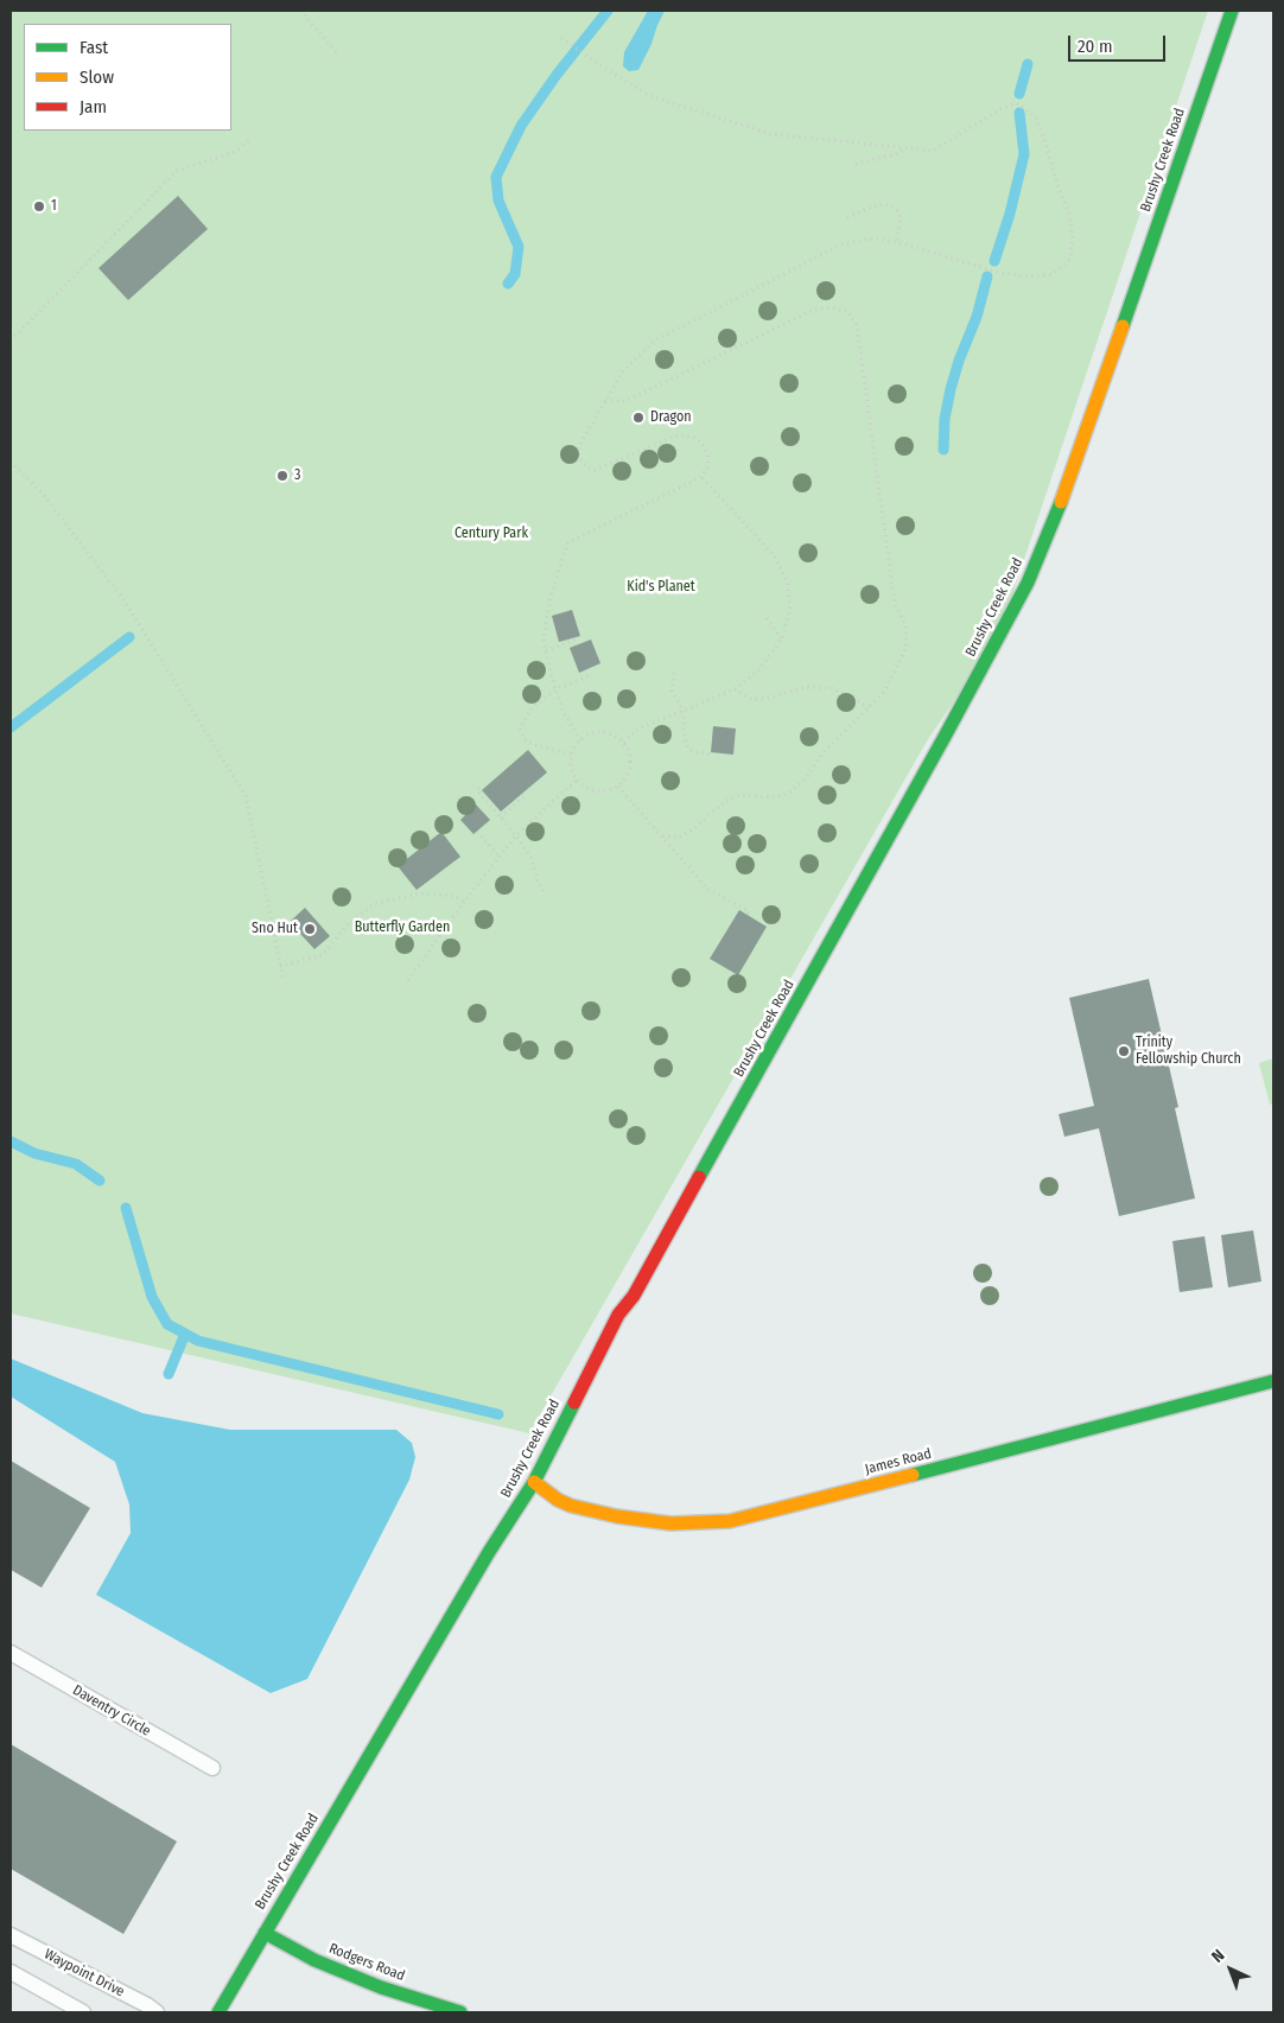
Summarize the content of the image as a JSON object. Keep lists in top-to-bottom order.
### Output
{
  "streets": {
    "street": ["Brushy Creek Road", "James Road", "Rodgers Road"],
    "lane": ["Daventry Circle", "Waypoint Drive"]
  },
  "crossings": [
    ["Brushy Creek Road", "James Road"],
    ["Brushy Creek Road", "Rodgers Road"]
  ],
  "parks": ["Century Park", "Kid's Planet", "Butterfly Garden"],
  "places": [
    "1",
    "Dragon",
    "3",
    "Sno Hut",
    "Trinity Fellowship Church"
  ],
  "legend": ["Fast", "Slow", "Jam"],
  "scale_bar": "20 m",
  "north": "top left"
}
